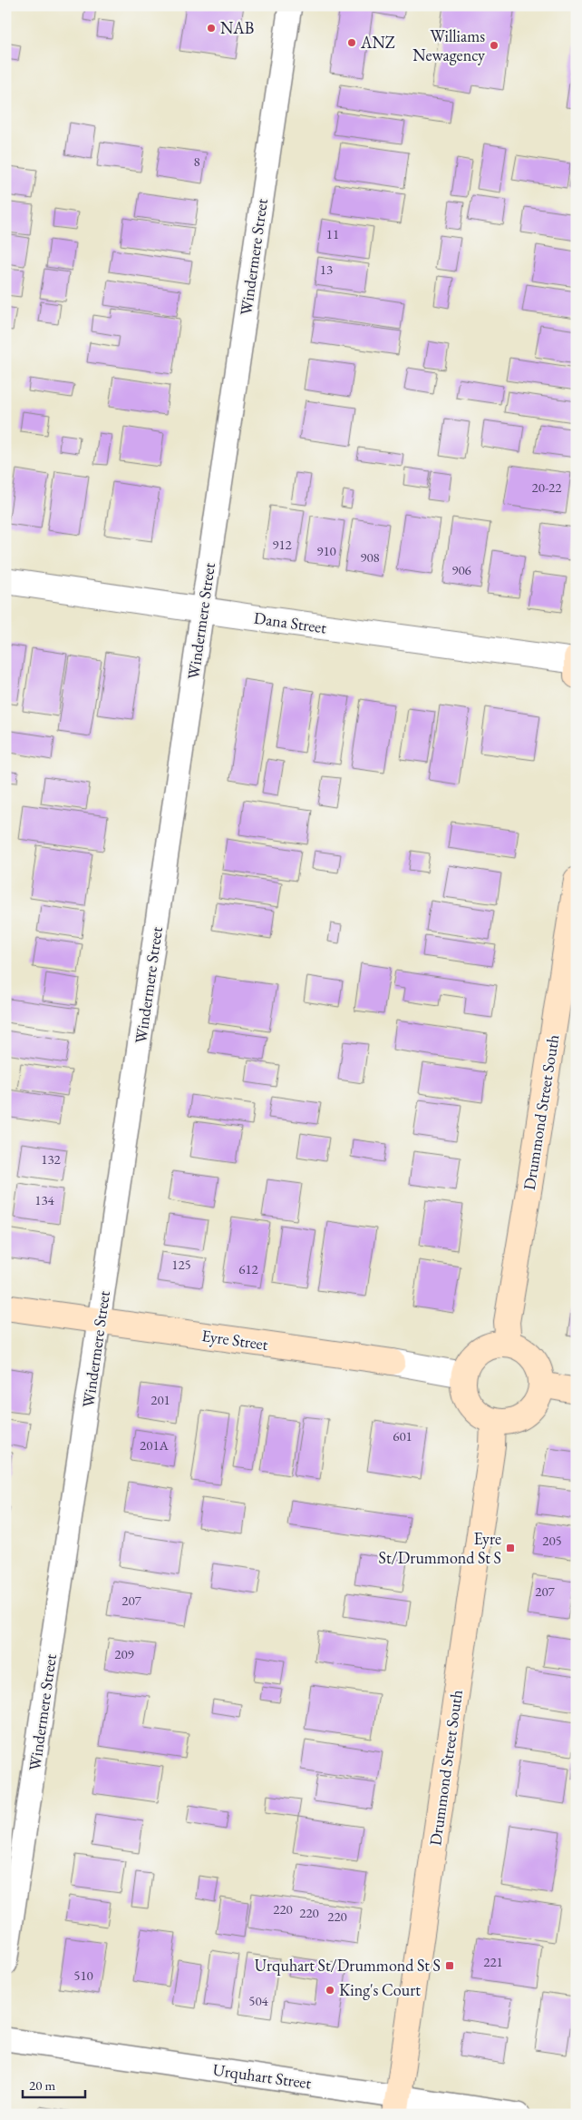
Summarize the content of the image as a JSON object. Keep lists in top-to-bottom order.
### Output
{
  "streets": {
    "main road": ["Drummond Street South", "Eyre Street"],
    "street": ["Windermere Street", "Dana Street", "Urquhart Street"]
  },
  "crossings": [
    ["Windermere Street", "Dana Street"],
    ["Windermere Street", "Eyre Street"],
    ["Drummond Street South", "Eyre Street"],
    ["Drummond Street South", "Urquhart Street"]
  ],
  "places": {
    "other": [
      "NAB",
      "ANZ",
      "Williams Newagency",
      "King's Court"
    ],
    "transit": ["Eyre St/Drummond St S", "Urquhart St/Drummond St S"]
  },
  "house_numbers": [
    "8",
    "11",
    "13",
    "20-22",
    "912",
    "910",
    "908",
    "906",
    "132",
    "134",
    "125",
    "612",
    "201",
    "601",
    "201A",
    "205",
    "207",
    "207",
    "209",
    "220",
    "220",
    "220",
    "221",
    "510",
    "504"
  ],
  "scale_bar": "20 m"
}
